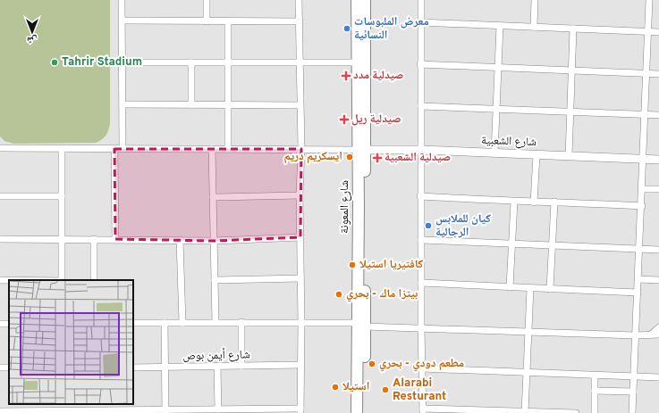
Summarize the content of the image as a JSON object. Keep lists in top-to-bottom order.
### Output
{
  "streets": {
    "highway": ["شارع المعونة"],
    "street": ["شارع الشعبية", "شارع أيمن بوص"]
  },
  "crossings": [
    ["شارع الشعبية", "شارع المعونة"]
  ],
  "places": {
    "other": [
      "معرض الملبوسات النسائية",
      "Tahrir Stadium",
      "ايسكريم دريم",
      "كيان للملابس الرجالية",
      "كافتيريا استيلا",
      "بيتزا ماك - بحري",
      "مطعم دودي - بحري",
      "استيلا",
      "Alarabi Resturant"
    ],
    "health": ["صيدلية مدد", "صيدلية ريل", "صيدلية الشعبية"]
  },
  "north": "bottom"
}
